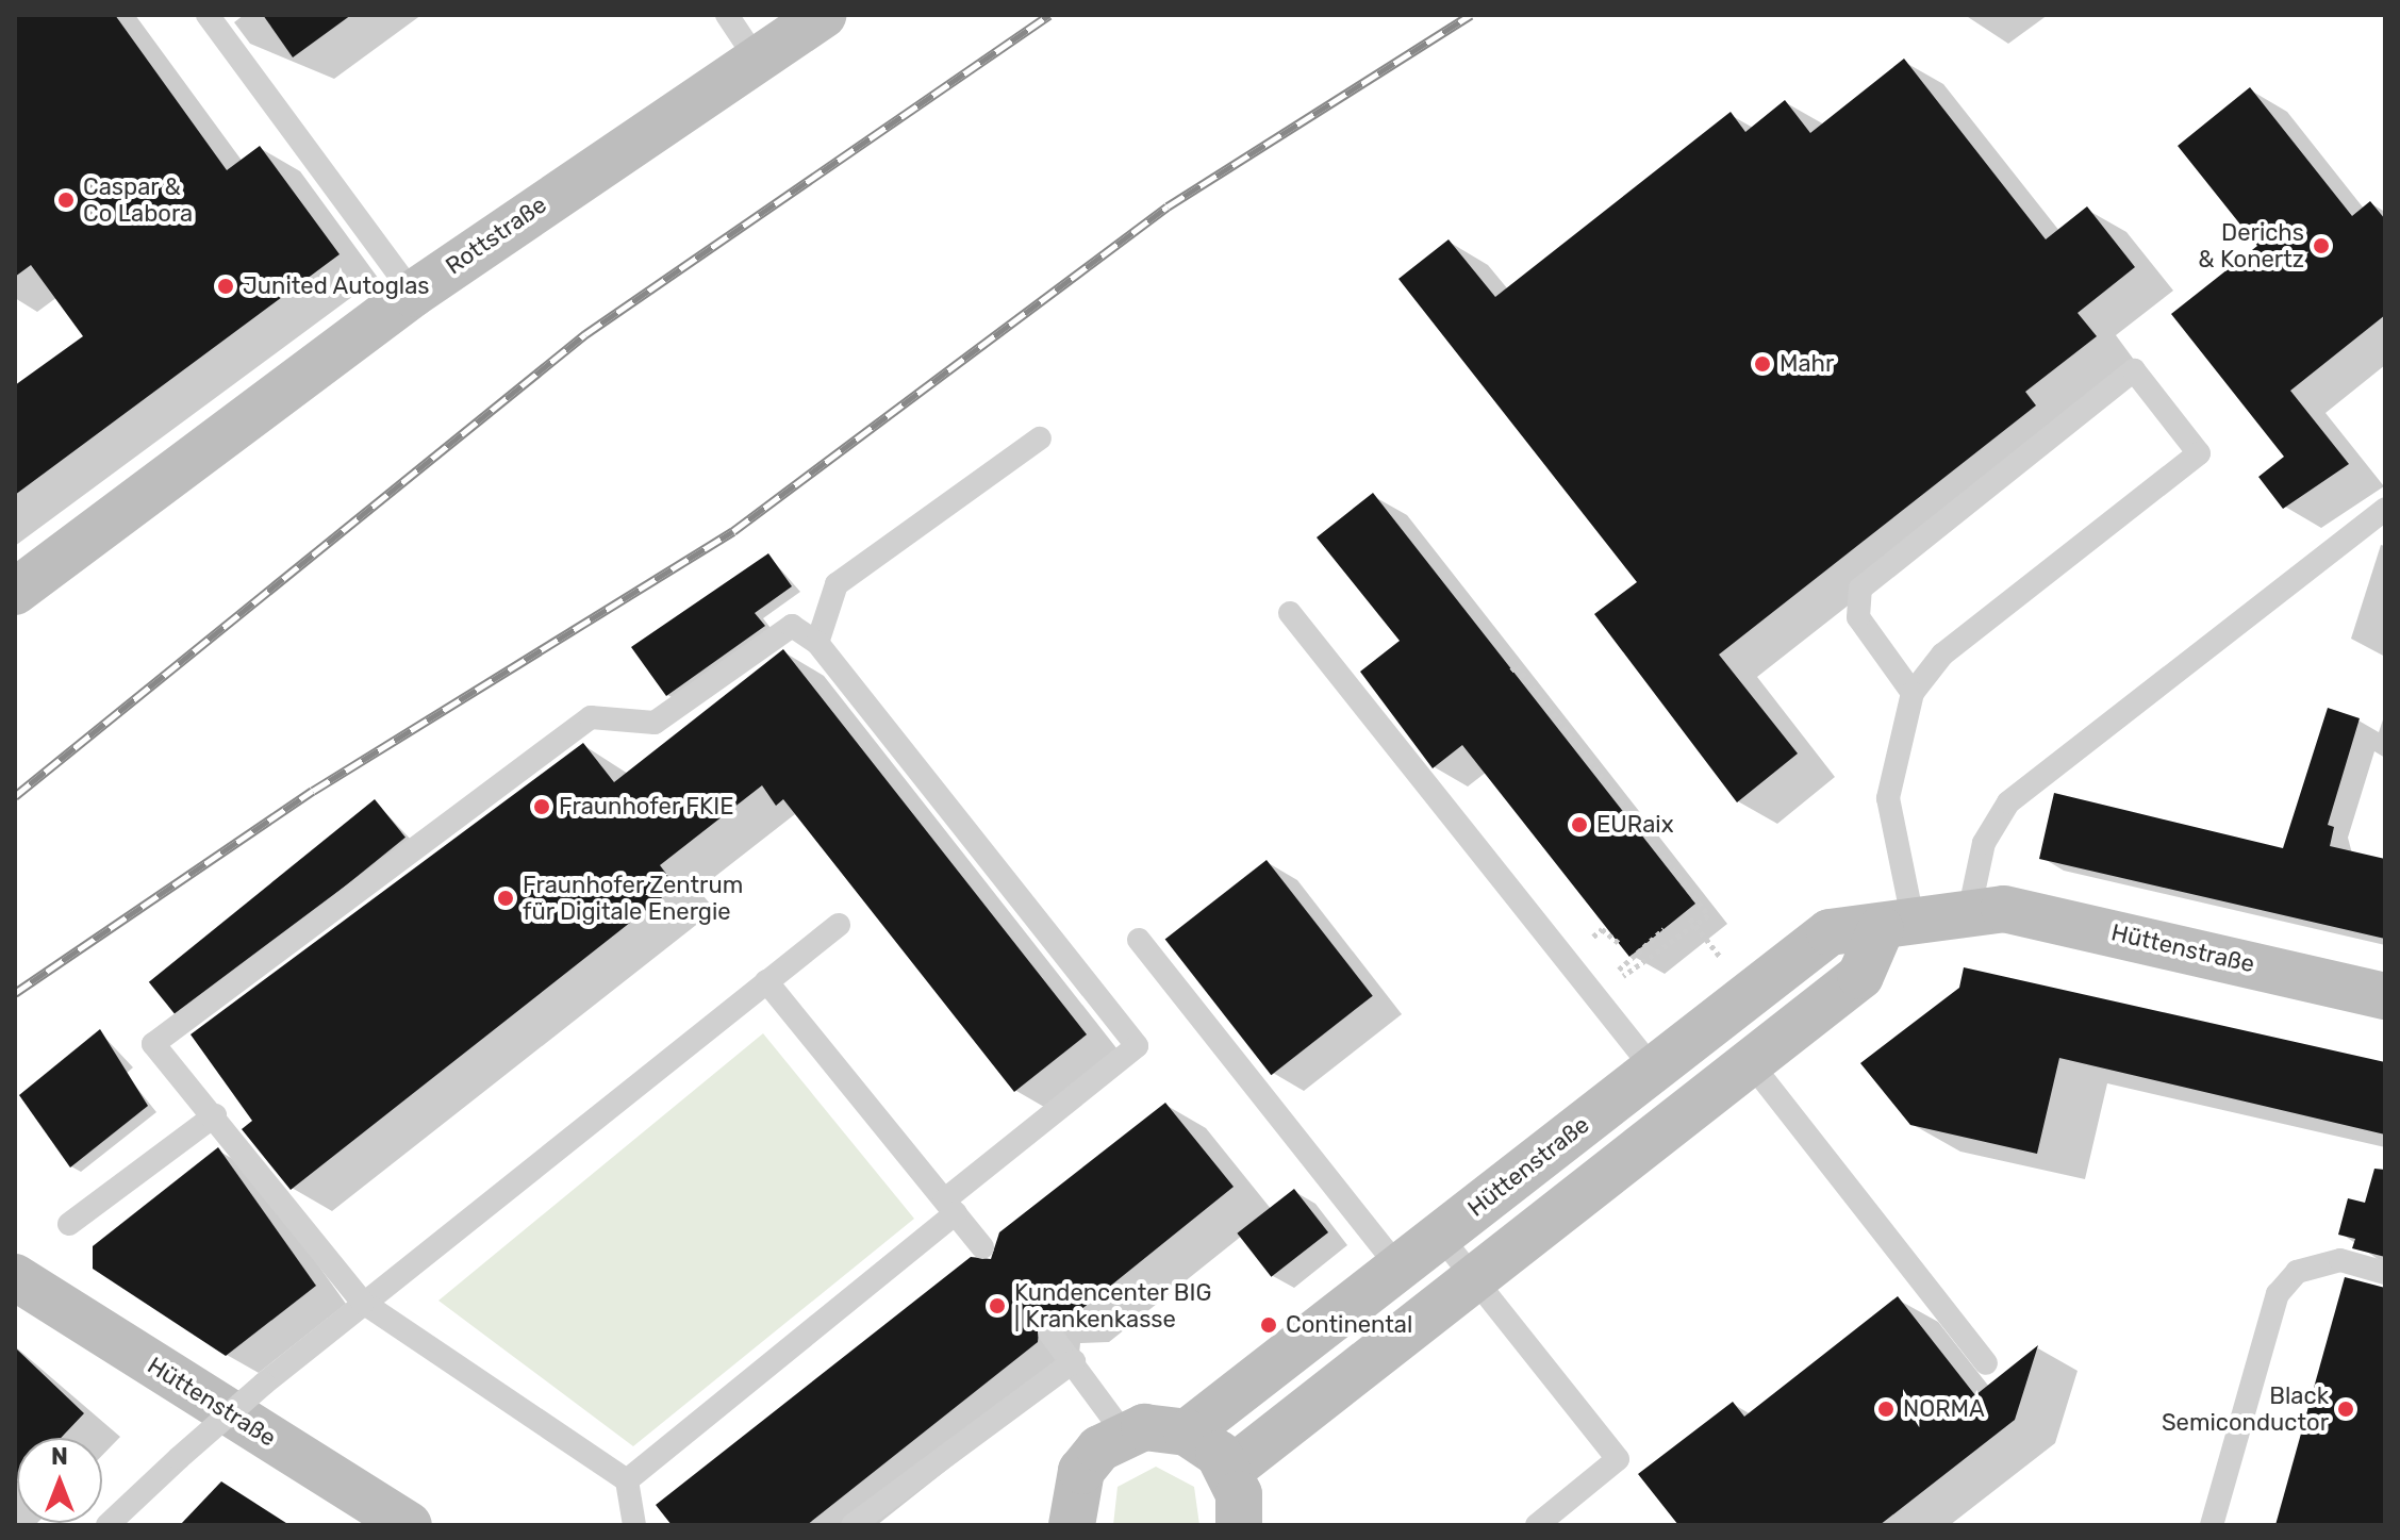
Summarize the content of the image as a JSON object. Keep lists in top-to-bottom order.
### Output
{
  "streets": {
    "street": ["Rottstraße", "Hüttenstraße"]
  },
  "places": [
    "Caspar & Co Labora",
    "Derichs & Konertz",
    "Junited Autoglas",
    "Mahr",
    "Fraunhofer FKIE",
    "EURaix",
    "Fraunhofer Zentrum für Digitale Energie",
    "Kundencenter BIG | Krankenkasse",
    "Continental",
    "NORMA",
    "Black Semiconductor"
  ],
  "north": "top"
}
